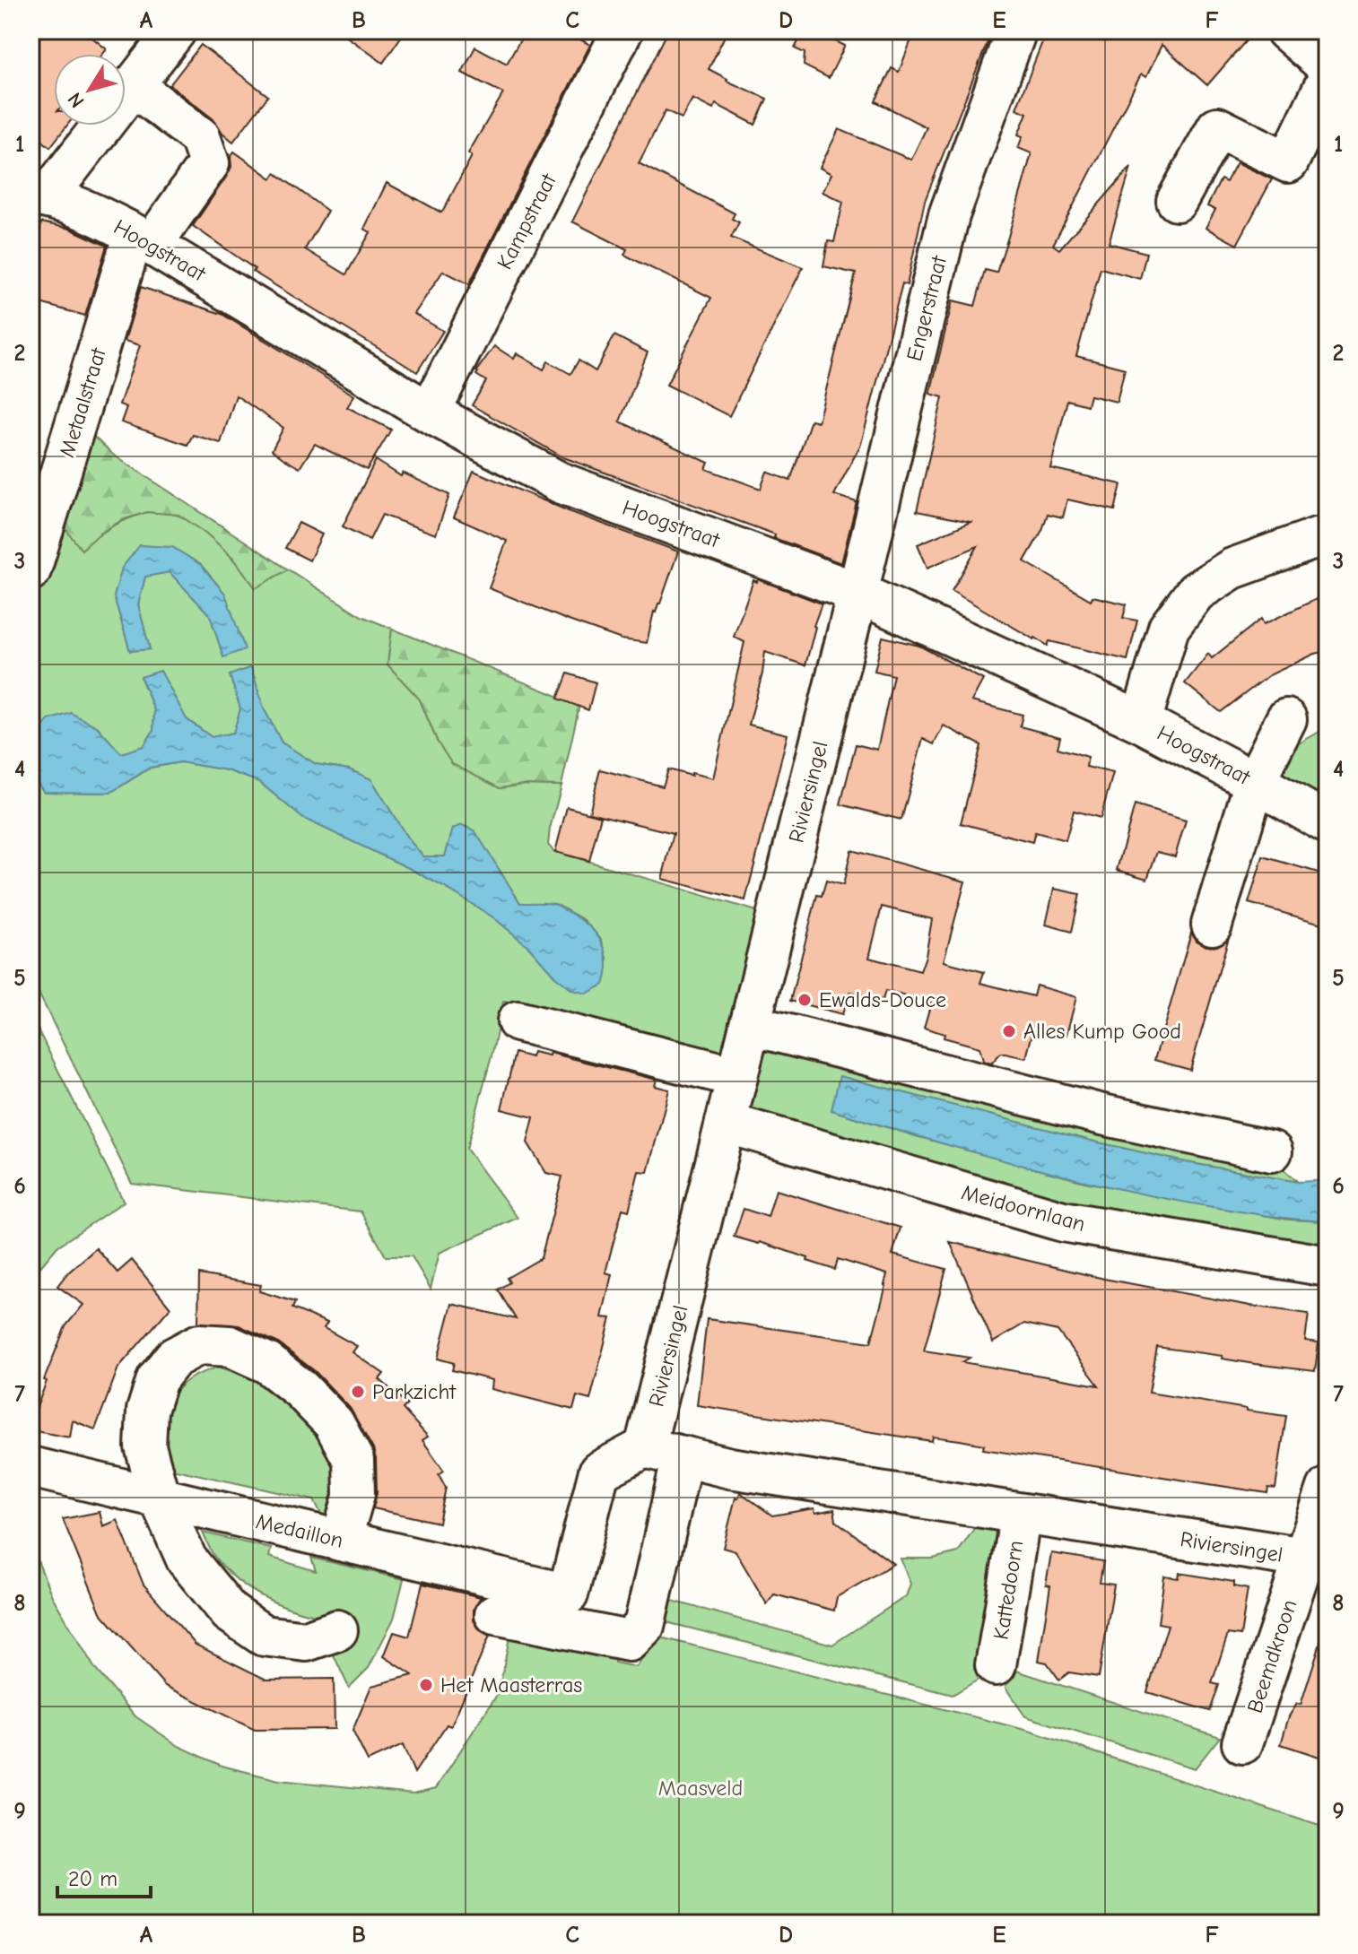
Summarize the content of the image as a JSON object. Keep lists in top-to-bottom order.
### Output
{
  "streets": {
    "street": [
      "Kampstraat",
      "Hoogstraat",
      "Engerstraat",
      "Metaalstraat",
      "Riviersingel",
      "Meidoornlaan",
      "Medaillon",
      "Kattedoorn",
      "Beemdkroon"
    ]
  },
  "crossings": [
    ["Kampstraat", "Hoogstraat"],
    ["Hoogstraat", "Engerstraat"],
    ["Hoogstraat", "Metaalstraat"],
    ["Hoogstraat", "Riviersingel"],
    ["Engerstraat", "Riviersingel"],
    ["Riviersingel", "Meidoornlaan"],
    ["Riviersingel", "Medaillon"],
    ["Riviersingel", "Kattedoorn"],
    ["Riviersingel", "Beemdkroon"]
  ],
  "parks": ["Maasveld"],
  "places": [
    "Ewalds-Douce",
    "Alles Kump Good",
    "Parkzicht",
    "Het Maasterras"
  ],
  "scale_bar": "20 m",
  "north": "bottom left",
  "grid": {
    "columns": [
      "A",
      "B",
      "C",
      "D",
      "E",
      "F"
    ],
    "rows": [
      "1",
      "2",
      "3",
      "4",
      "5",
      "6",
      "7",
      "8",
      "9"
    ]
  }
}
